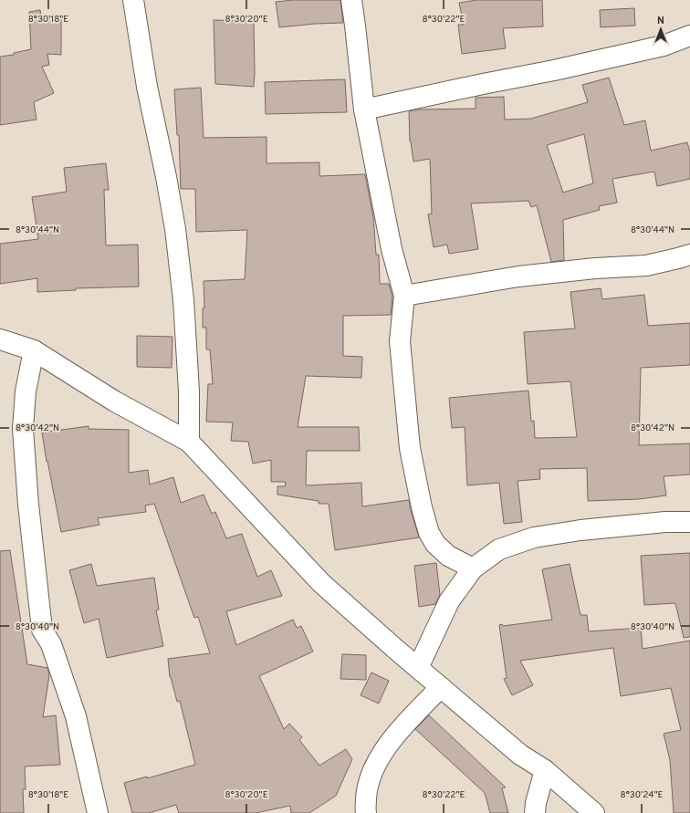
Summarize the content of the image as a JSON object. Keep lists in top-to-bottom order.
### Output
{
  "north": "top",
  "coordinates": [
    "8°30'18\"E",
    "8°30'20\"E",
    "8°30'22\"E",
    "8°30'44\"N",
    "8°30'42\"N",
    "8°30'40\"N",
    "8°30'24\"E"
  ]
}
